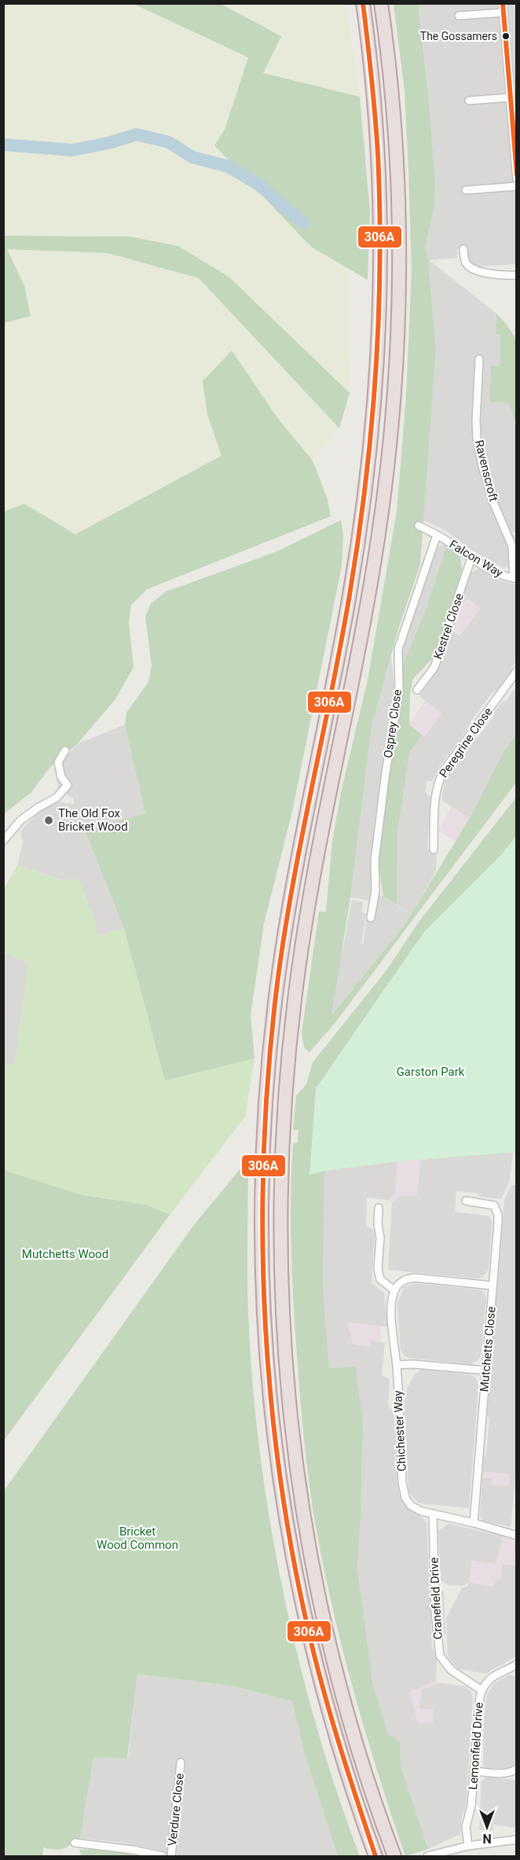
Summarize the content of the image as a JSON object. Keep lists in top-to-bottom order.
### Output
{
  "streets": {
    "street": [
      "Ravenscroft",
      "Falcon Way",
      "Kestrel Close",
      "Osprey Close",
      "Peregrine Close",
      "Mutchetts Close",
      "Chichester Way",
      "Cranefield Drive",
      "Lemonfield Drive",
      "Verdure Close"
    ]
  },
  "crossings": [
    ["Ravenscroft", "Falcon Way"],
    ["Falcon Way", "Kestrel Close"],
    ["Falcon Way", "Osprey Close"],
    ["Mutchetts Close", "Chichester Way"],
    ["Chichester Way", "Cranefield Drive"],
    ["Cranefield Drive", "Lemonfield Drive"]
  ],
  "parks": ["Garston Park", "Mutchetts Wood", "Bricket Wood Common"],
  "places": ["The Gossamers", "The Old Fox Bricket Wood"],
  "lines": ["transit line 306A"],
  "north": "bottom"
}
